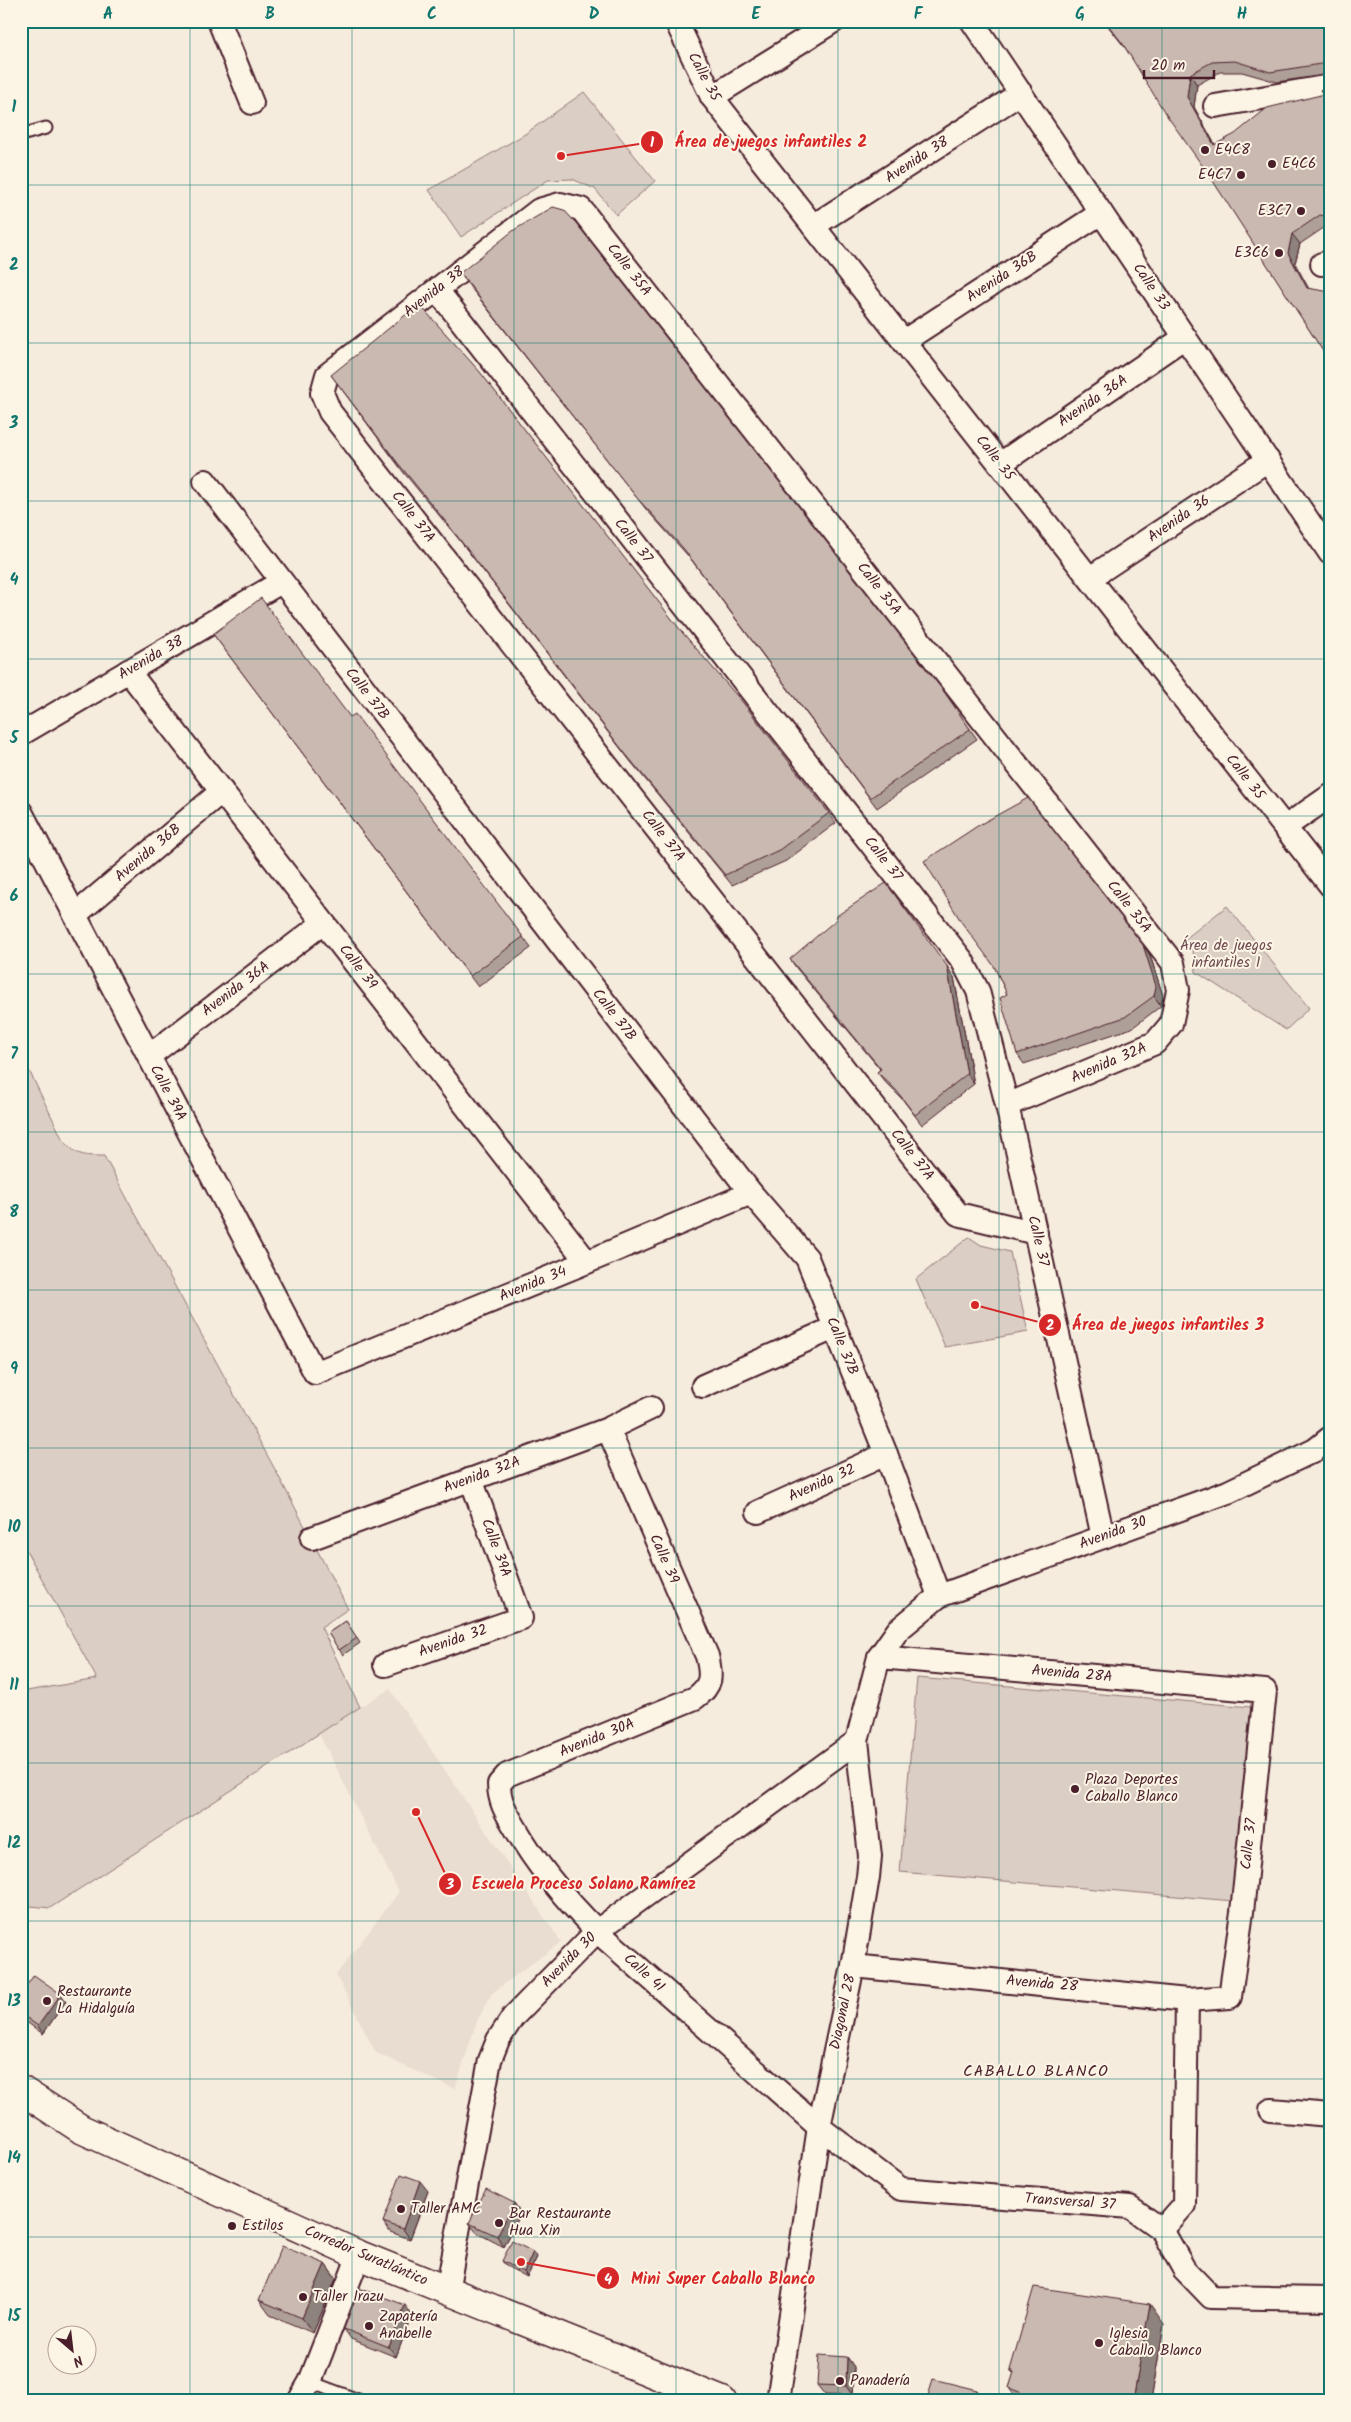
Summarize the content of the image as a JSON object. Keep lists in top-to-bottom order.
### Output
{
  "streets": {
    "main road": ["Corredor Suratlántico"],
    "street": [
      "Calle 35",
      "Avenida 38",
      "Calle 35A",
      "Avenida 36B",
      "Calle 33",
      "Avenida 36A",
      "Calle 37A",
      "Avenida 36",
      "Calle 37",
      "Calle 37B",
      "Calle 39",
      "Avenida 32A",
      "Calle 39A",
      "Avenida 34",
      "Avenida 32",
      "Avenida 30",
      "Avenida 28A",
      "Avenida 30A",
      "Calle 41",
      "Avenida 28",
      "Diagonal 28",
      "Transversal 37"
    ]
  },
  "crossings": [
    ["Calle 35", "Avenida 38"],
    ["Calle 35", "Avenida 36B"],
    ["Calle 35", "Avenida 36A"],
    ["Calle 35", "Avenida 36"],
    ["Avenida 38", "Calle 35A"],
    ["Avenida 38", "Calle 33"],
    ["Avenida 38", "Calle 37A"],
    ["Avenida 38", "Calle 37"],
    ["Avenida 38", "Calle 37B"],
    ["Avenida 38", "Calle 39"],
    ["Calle 35A", "Avenida 32A"],
    ["Avenida 36B", "Calle 33"],
    ["Avenida 36B", "Calle 39"],
    ["Avenida 36B", "Calle 39A"],
    ["Calle 33", "Avenida 36A"],
    ["Calle 33", "Avenida 36"],
    ["Avenida 36A", "Calle 39"],
    ["Avenida 36A", "Calle 39A"],
    ["Calle 37A", "Calle 37"],
    ["Calle 37", "Avenida 32A"],
    ["Calle 37", "Avenida 30"],
    ["Calle 37", "Avenida 28A"],
    ["Calle 37", "Avenida 28"],
    ["Calle 37B", "Avenida 34"],
    ["Calle 37B", "Avenida 32"],
    ["Calle 37B", "Avenida 30"],
    ["Calle 39", "Avenida 32A"],
    ["Calle 39", "Avenida 34"],
    ["Calle 39", "Avenida 30A"],
    ["Avenida 32A", "Calle 39A"],
    ["Calle 39A", "Avenida 34"],
    ["Calle 39A", "Avenida 32"],
    ["Avenida 30", "Calle 41"],
    ["Avenida 30", "Diagonal 28"],
    ["Avenida 30", "Corredor Suratlántico"],
    ["Avenida 28A", "Diagonal 28"],
    ["Avenida 30A", "Calle 41"],
    ["Calle 41", "Diagonal 28"],
    ["Calle 41", "Transversal 37"],
    ["Avenida 28", "Diagonal 28"],
    ["Diagonal 28", "Transversal 37"]
  ],
  "districts": ["CABALLO BLANCO"],
  "parks": ["Área de juegos infantiles 1"],
  "places": [
    "E4C8",
    "Área de juegos infantiles 2",
    "E4C6",
    "E4C7",
    "E3C7",
    "E3C6",
    "Área de juegos infantiles 3",
    "Plaza Deportes Caballo Blanco",
    "Escuela Proceso Solano Ramírez",
    "Restaurante La Hidalguía",
    "Taller AMC",
    "Bar Restaurante Hua Xin",
    "Estilos",
    "Mini Super Caballo Blanco",
    "Taller Irazu",
    "Zapatería Anabelle",
    "Iglesia Caballo Blanco",
    "Panadería"
  ],
  "scale_bar": "20 m",
  "north": "bottom right",
  "grid": {
    "columns": [
      "A",
      "B",
      "C",
      "D",
      "E",
      "F",
      "G",
      "H"
    ],
    "rows": [
      "1",
      "2",
      "3",
      "4",
      "5",
      "6",
      "7",
      "8",
      "9",
      "10",
      "11",
      "12",
      "13",
      "14",
      "15"
    ]
  }
}
